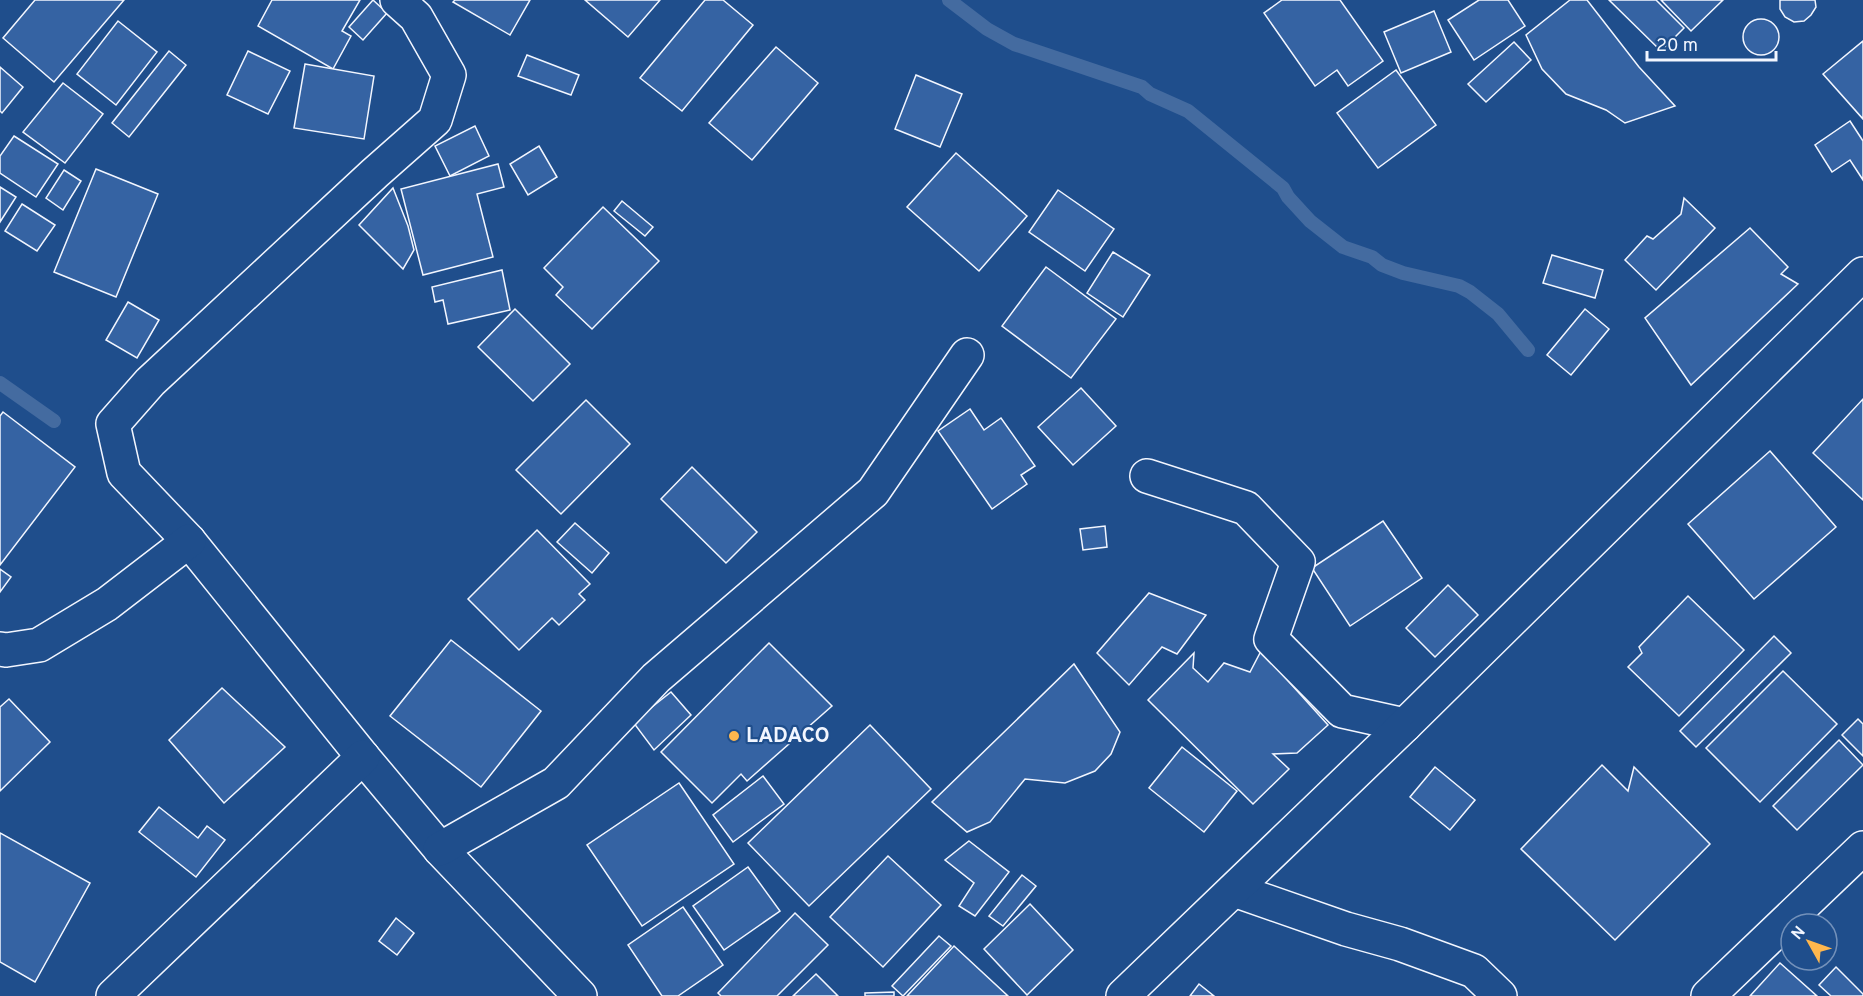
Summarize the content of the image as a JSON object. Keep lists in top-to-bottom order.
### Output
{
  "places": ["LADACO"],
  "scale_bar": "20 m",
  "north": "top left"
}
